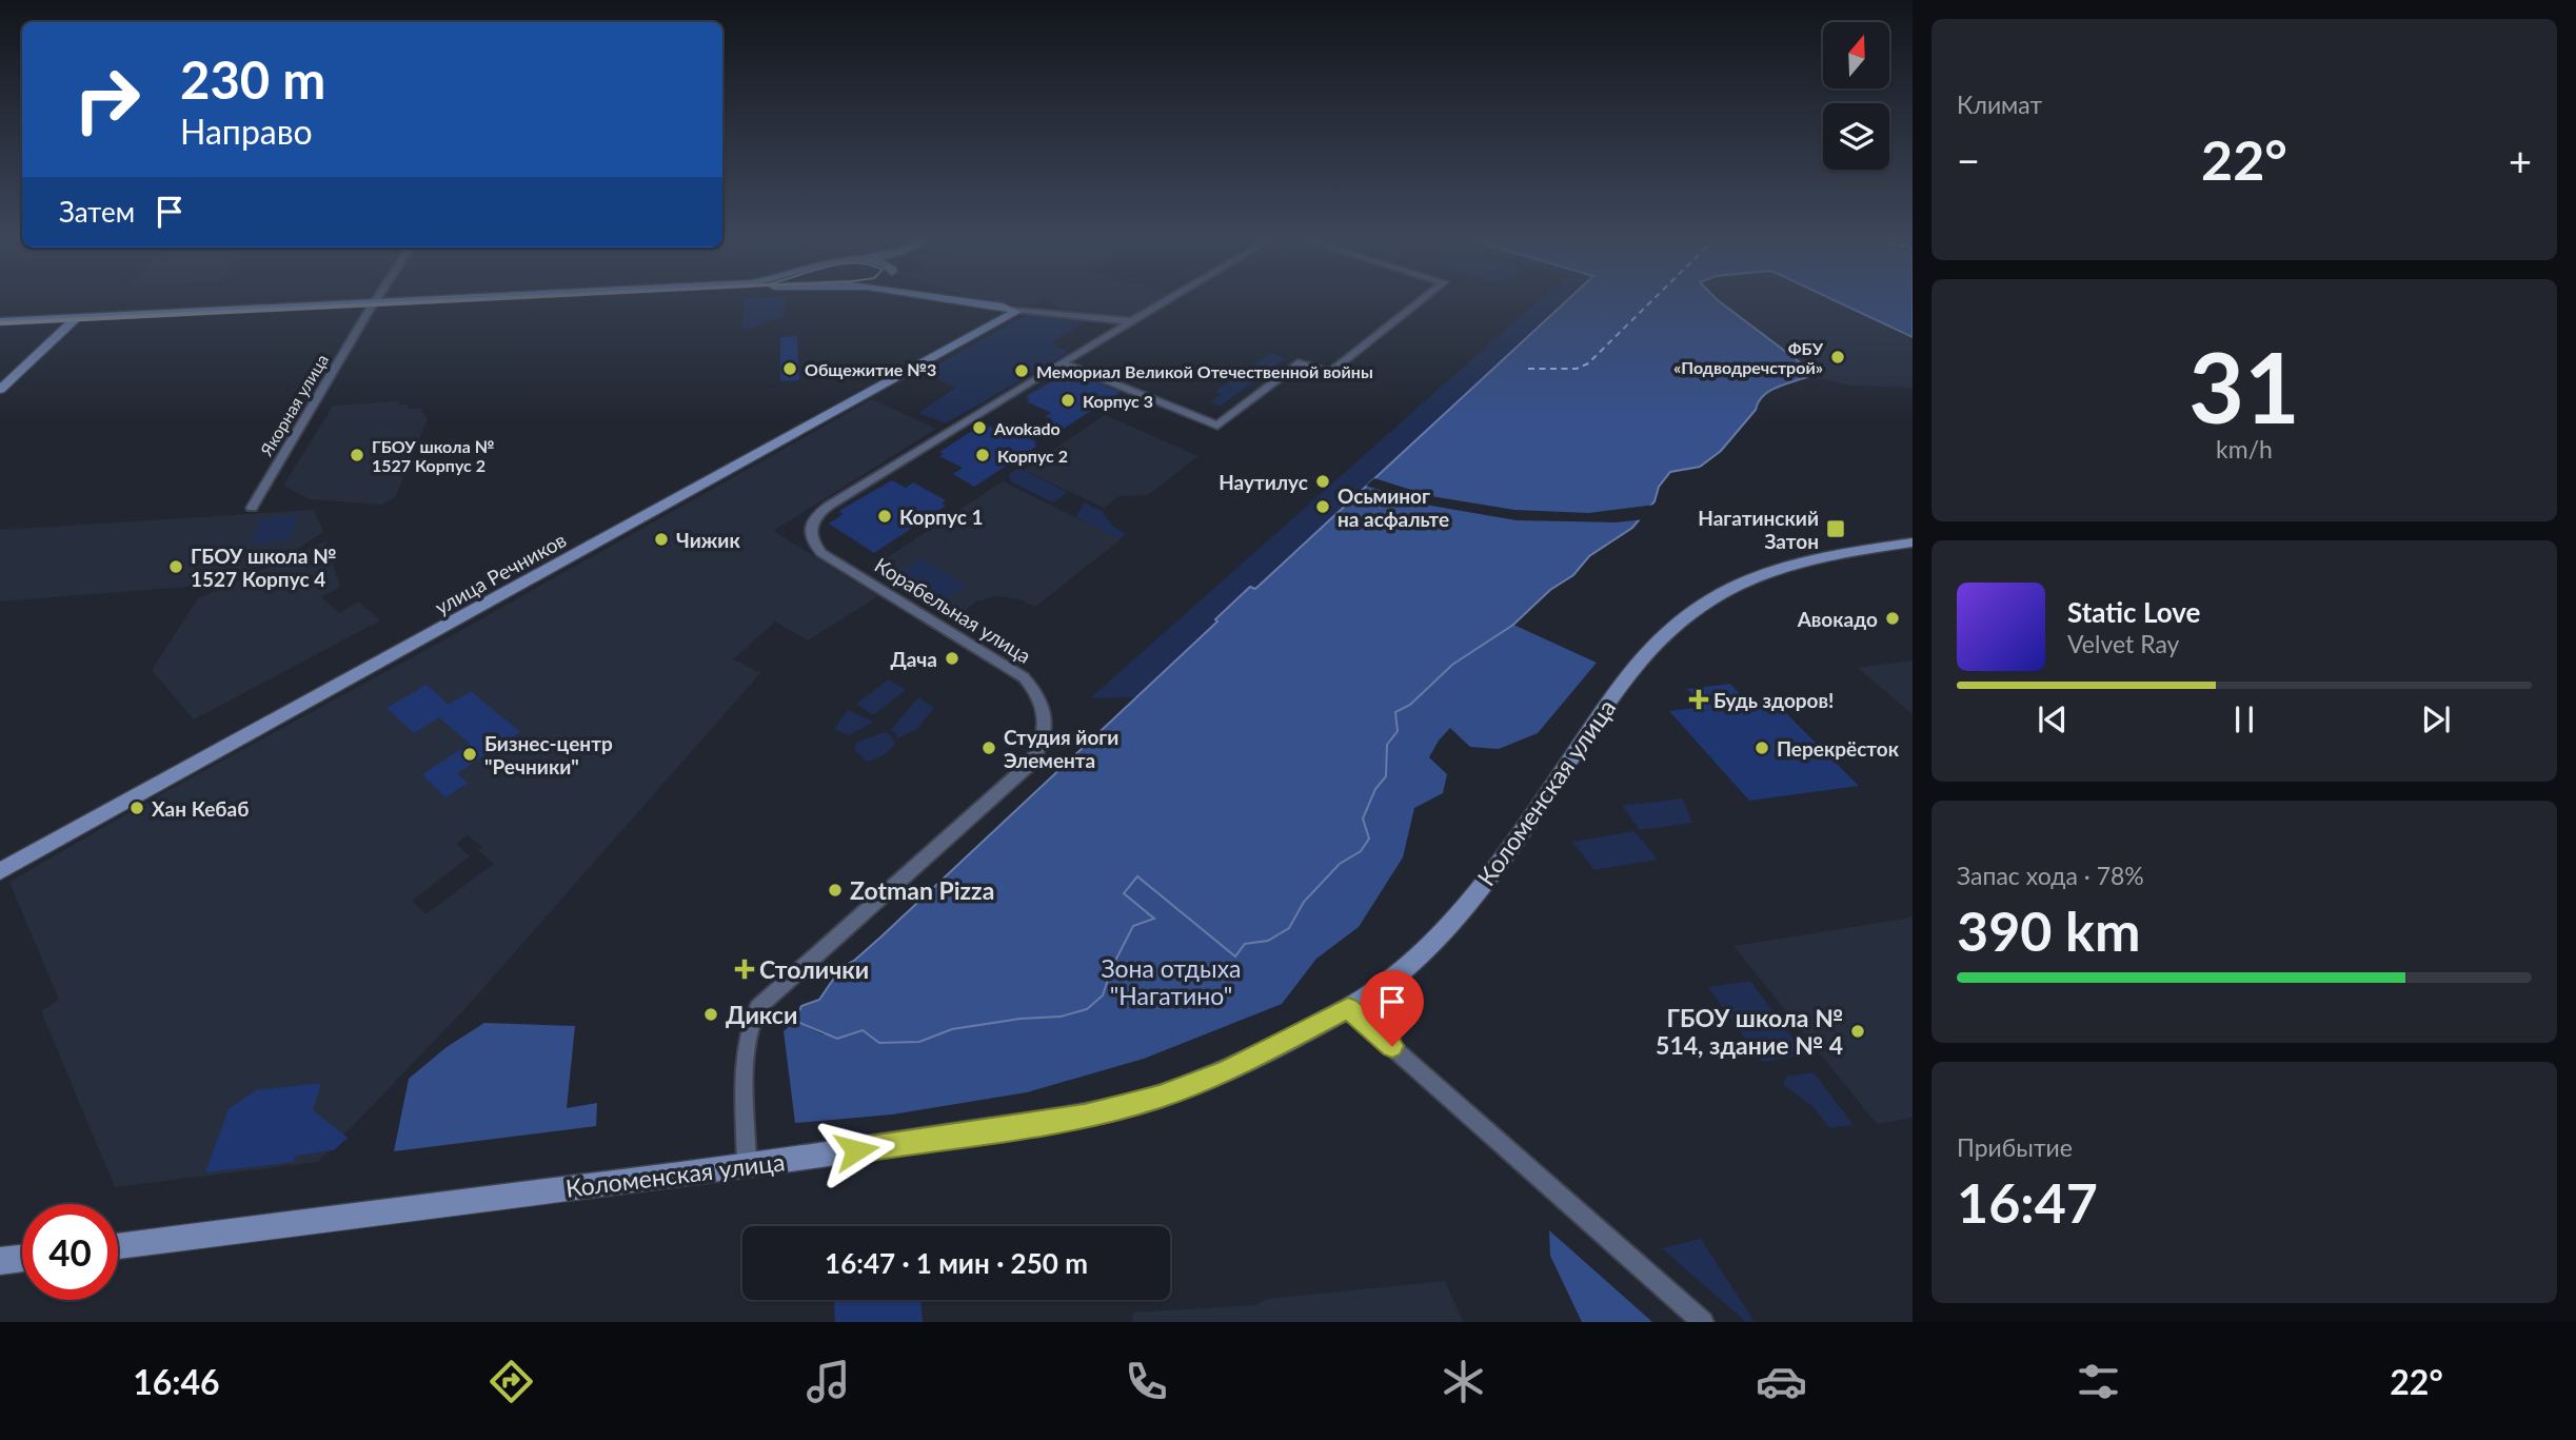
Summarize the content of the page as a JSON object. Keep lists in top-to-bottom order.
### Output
{
  "streets": {
    "street": [
      "Якорная улица",
      "улица Речников",
      "Корабельная улица",
      "Коломенская улица"
    ]
  },
  "crossings": [
    ["Корабельная улица", "Коломенская улица"]
  ],
  "parks": ["Зона отдыха \"Нагатино\""],
  "places": {
    "other": [
      "ФБУ «Подводречстрой»",
      "Общежитие №3",
      "Мемориал Великой Отечественной войны",
      "Корпус 3",
      "Avokado",
      "ГБОУ школа № 1527 Корпус 2",
      "Корпус 2",
      "Наутилус",
      "Осьминог на асфальте",
      "Корпус 1",
      "Чижик",
      "ГБОУ школа № 1527 Корпус 4",
      "Авокадо",
      "Дача",
      "Студия йоги Элемента",
      "Перекрёсток",
      "Бизнес-центр \"Речники\"",
      "Хан Кебаб",
      "Zotman Pizza",
      "Дикси",
      "ГБОУ школа № 514, здание № 4"
    ],
    "transit": ["Нагатинский Затон"],
    "health": ["Будь здоров!", "Столички"]
  },
  "north": "top",
  "page": {
    "tile": [
      "Климат",
      ["31", "km/h"],
      ["Запас хода · 78%", "390 km"],
      ["Прибытие", "16:47"]
    ],
    "turn": ["230 m", "Направо"],
    "heat": ["−", "22°", "+"],
    "then": "Затем",
    "song": ["Static Love", "Velvet Ray"],
    "limit": "40",
    "trip": "16:47 · 1 мин · 250 m",
    "tabs": ["16:46", "22°"]
  }
}
